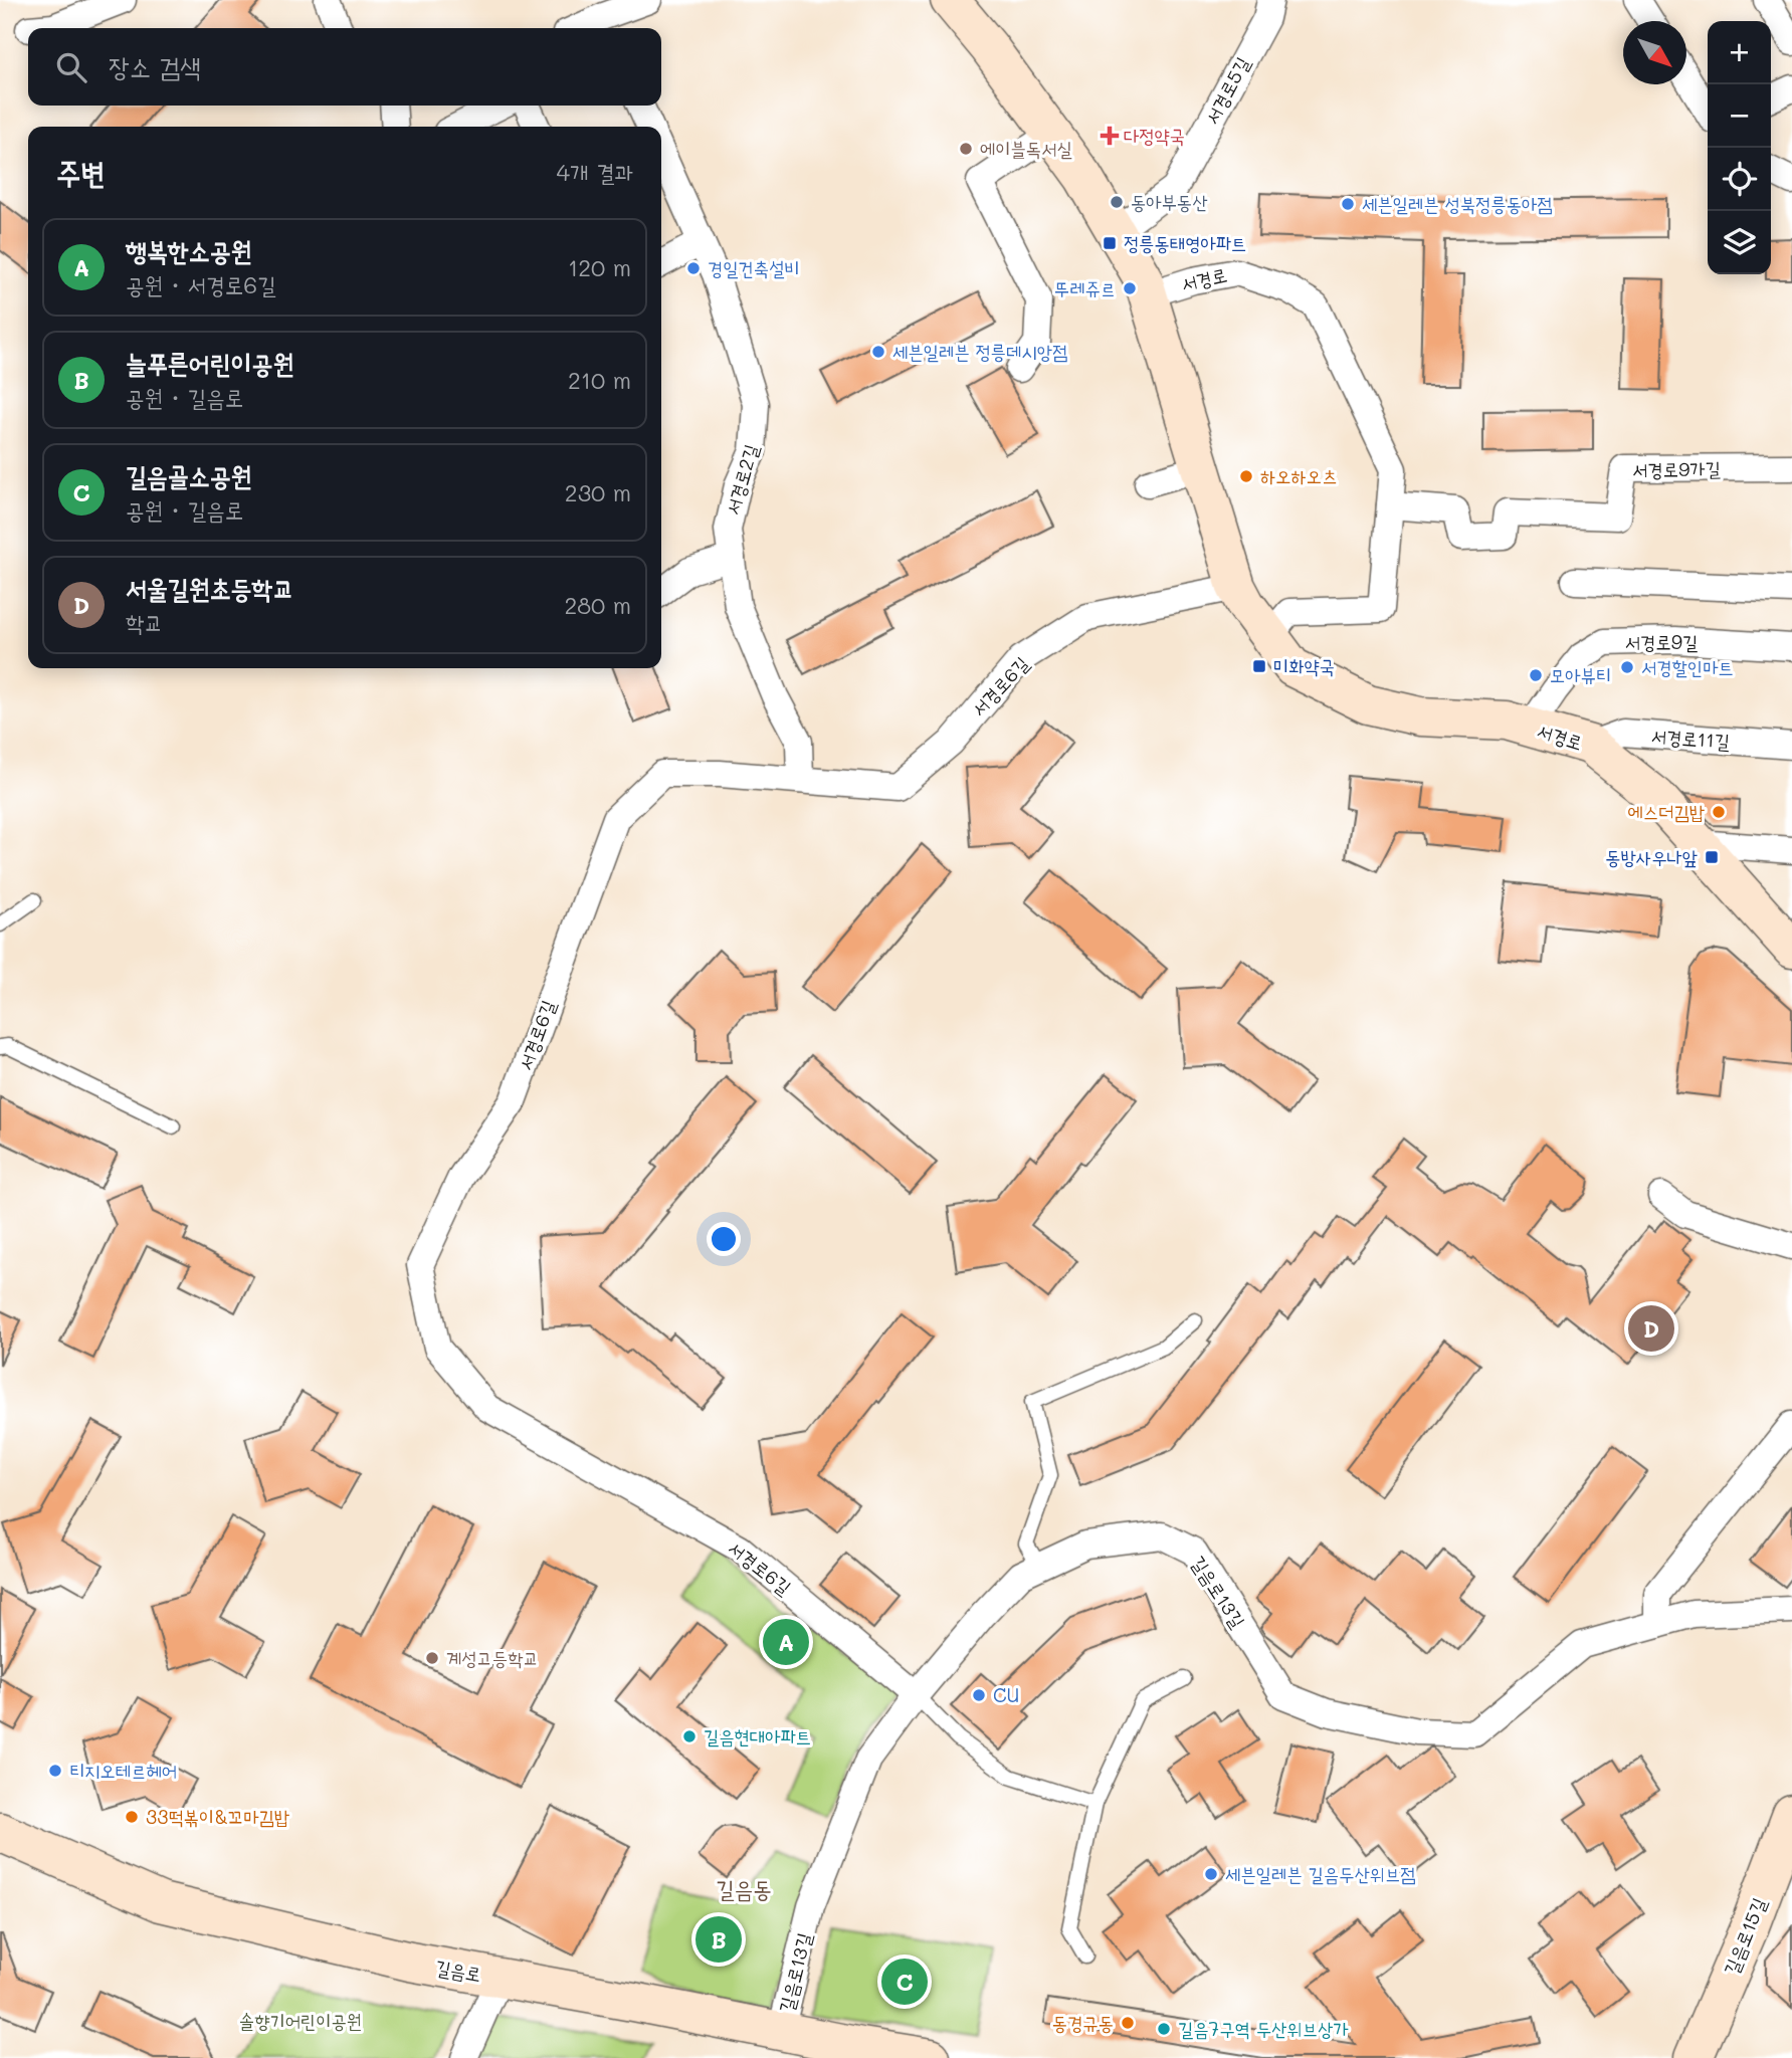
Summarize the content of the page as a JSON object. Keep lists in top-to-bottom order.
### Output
{
  "streets": {
    "street": [
      "서경로5길",
      "서경로",
      "서경로9가길",
      "서경로2길",
      "서경로9길",
      "서경로6길",
      "서경로11길",
      "길음로13길",
      "길음로15길",
      "길음로"
    ]
  },
  "crossings": [
    ["서경로5길", "서경로"],
    ["서경로", "서경로9가길"],
    ["서경로", "서경로9길"],
    ["서경로", "서경로6길"],
    ["서경로", "서경로11길"],
    ["서경로2길", "서경로6길"],
    ["서경로6길", "길음로13길"],
    ["길음로13길", "길음로"]
  ],
  "districts": ["길음동"],
  "parks": ["솔향기어린이공원"],
  "places": {
    "health": ["다정약국"],
    "other": [
      "에이블독서실",
      "동아부동산",
      "세븐일레븐 성북정릉동아점",
      "경일건축설비",
      "뚜레쥬르",
      "세븐일레븐 정릉데시앙점",
      "하오하오츠",
      "서경할인마트",
      "모아뷰티",
      "에스더김밥",
      "계성고등학교",
      "CU",
      "길음현대아파트",
      "티지오테르헤어",
      "33떡볶이&꼬마김밥",
      "세븐일레븐 길음두산위브점",
      "동경규동",
      "길음7구역 두산위브상가"
    ],
    "transit": ["정릉동태영아파트", "미화약국", "동방사우나앞"]
  },
  "north": "bottom right",
  "page": {
    "map_buttons": ["+", "−"],
    "search": "장소 검색",
    "heading": ["주변", "4개 결과"],
    "list": [
      {
        "mark": "A",
        "name": "행복한소공원",
        "note": "공원 · 서경로6길",
        "value": "120 m"
      },
      {
        "mark": "B",
        "name": "늘푸른어린이공원",
        "note": "공원 · 길음로",
        "value": "210 m"
      },
      {
        "mark": "C",
        "name": "길음골소공원",
        "note": "공원 · 길음로",
        "value": "230 m"
      },
      {
        "mark": "D",
        "name": "서울길원초등학교",
        "note": "학교",
        "value": "280 m"
      }
    ],
    "pins": [
      "D",
      "A",
      "B",
      "C"
    ]
  }
}
